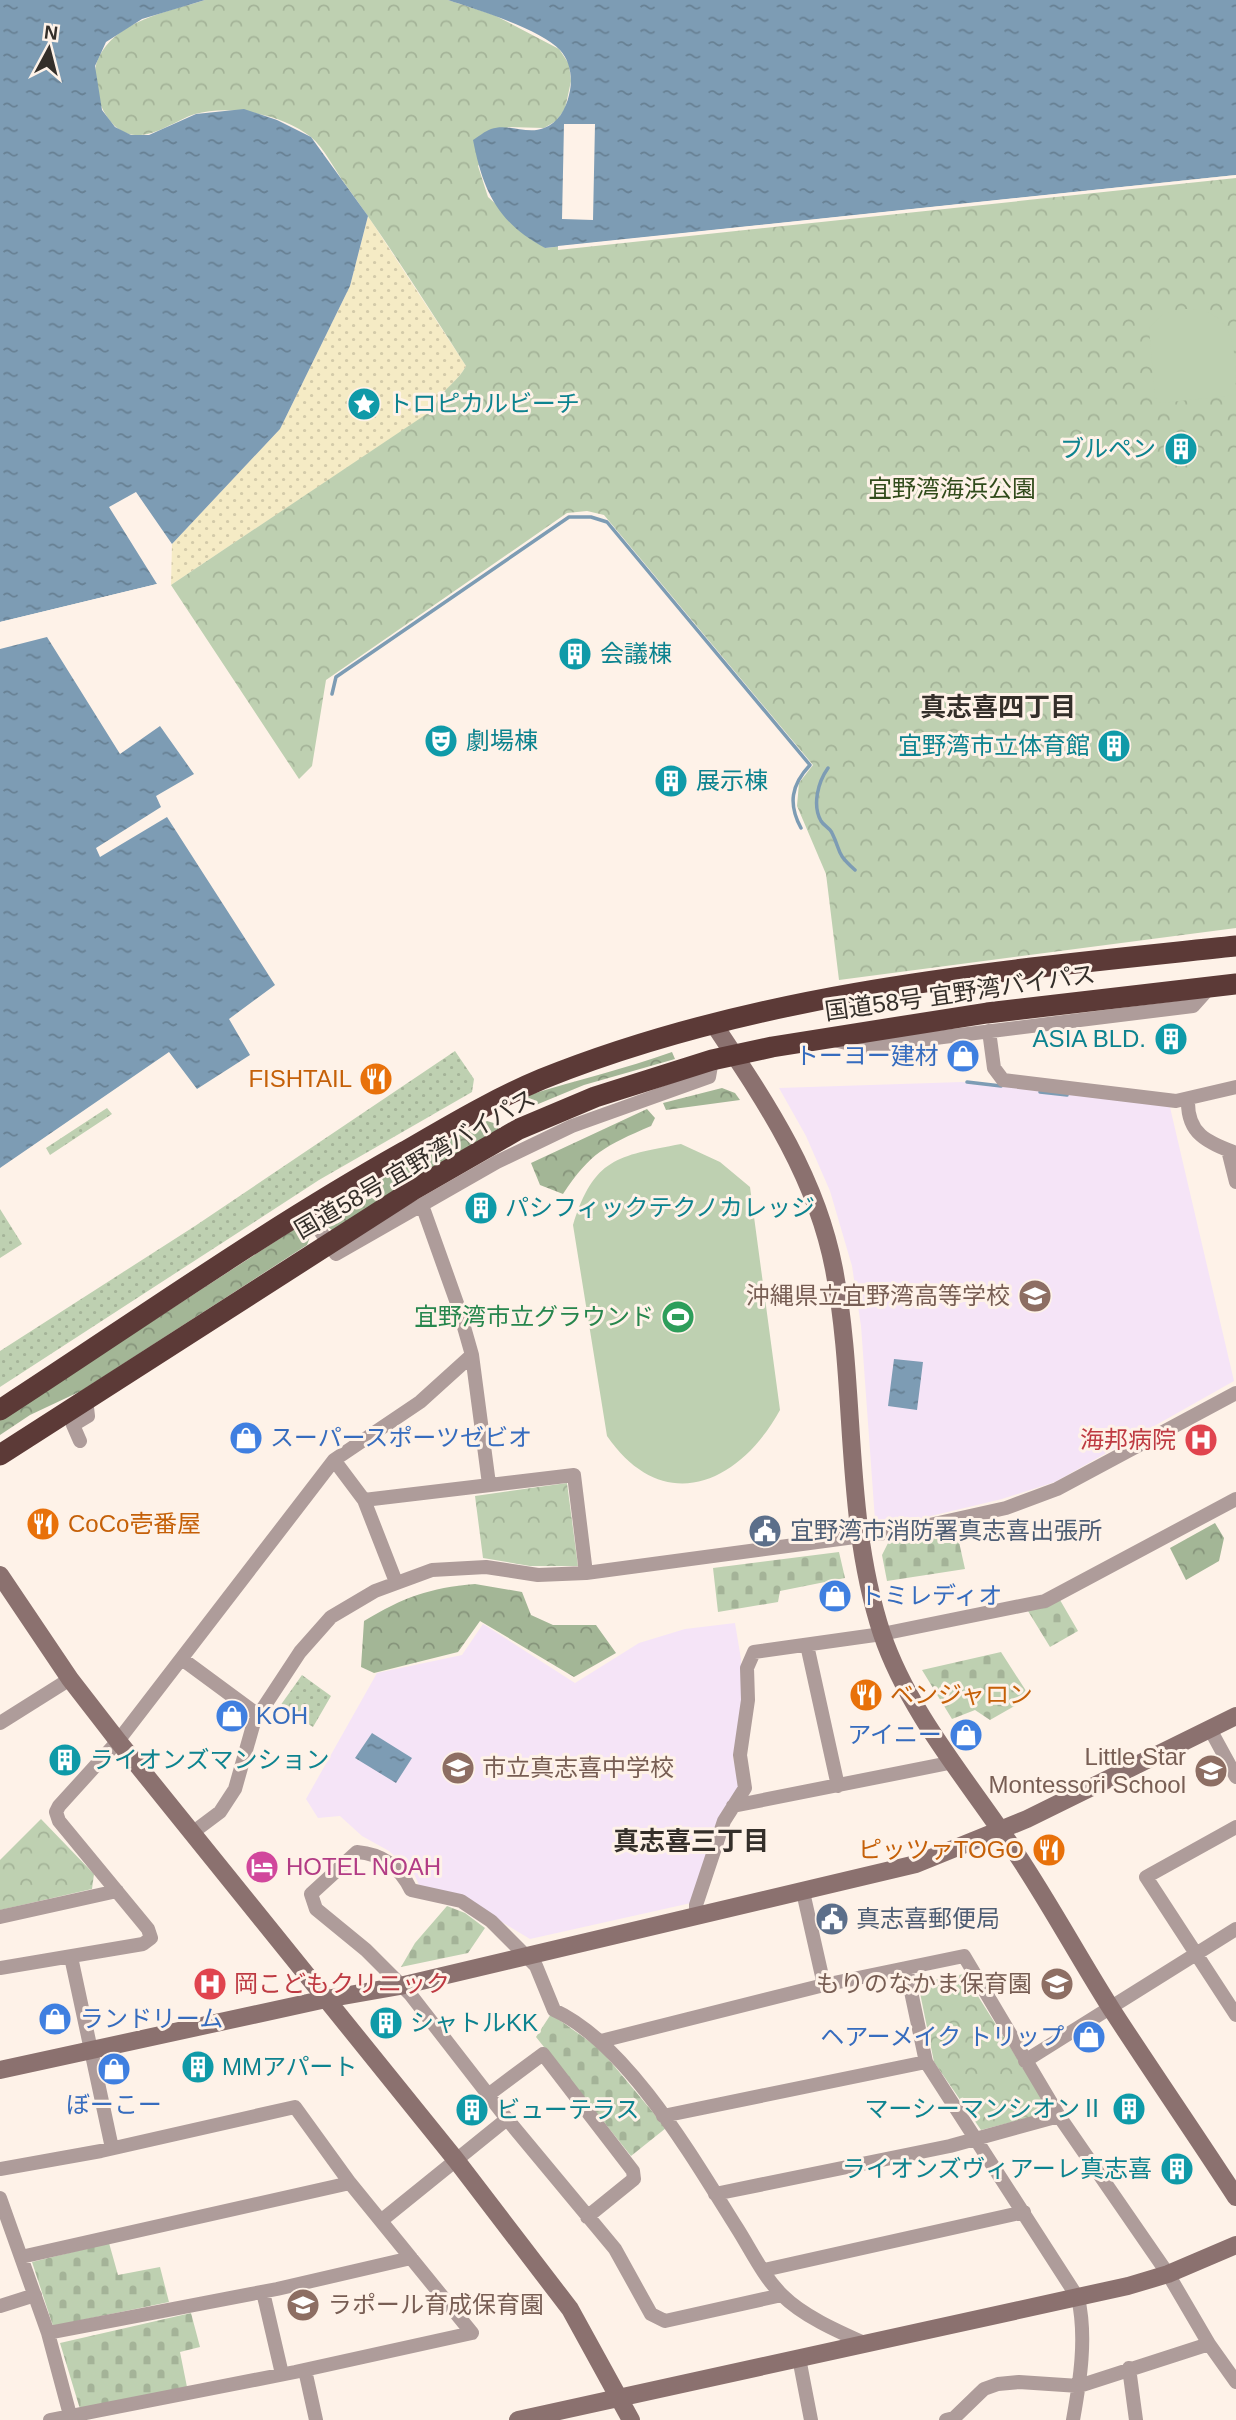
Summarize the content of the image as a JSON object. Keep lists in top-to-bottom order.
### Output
{
  "streets": {
    "highway": ["国道58号 宜野湾バイパス"]
  },
  "districts": ["真志喜四丁目", "真志喜三丁目"],
  "parks": ["宜野湾海浜公園"],
  "places": {
    "place": ["トロピカルビーチ"],
    "building": [
      "ブルペン",
      "会議棟",
      "宜野湾市立体育館",
      "展示棟",
      "ASIA BLD.",
      "パシフィックテクノカレッジ",
      "ライオンズマンション",
      "シャトルKK",
      "MMアパート",
      "マーシーマンシオンⅡ",
      "ビューテラス",
      "ライオンズヴィアーレ真志喜"
    ],
    "theatre": ["劇場棟"],
    "shop": [
      "トーヨー建材",
      "スーパースポーツゼビオ",
      "トミレディオ",
      "KOH",
      "アイニー",
      "ランドリーム",
      "ヘアーメイク トリップ",
      "ぼーこー"
    ],
    "restaurant": [
      "FISHTAIL",
      "CoCo壱番屋",
      "ベンジャロン",
      "ピッツァTOGO"
    ],
    "school or university": [
      "沖縄県立宜野湾高等学校",
      "市立真志喜中学校",
      "Little Star Montessori School",
      "もりのなかま保育園",
      "ラポール育成保育園"
    ],
    "sports": ["宜野湾市立グラウンド"],
    "hospital": ["海邦病院", "岡こどもクリニック"],
    "public building": ["宜野湾市消防署真志喜出張所", "真志喜郵便局"],
    "hotel": ["HOTEL NOAH"]
  },
  "north": "top"
}
